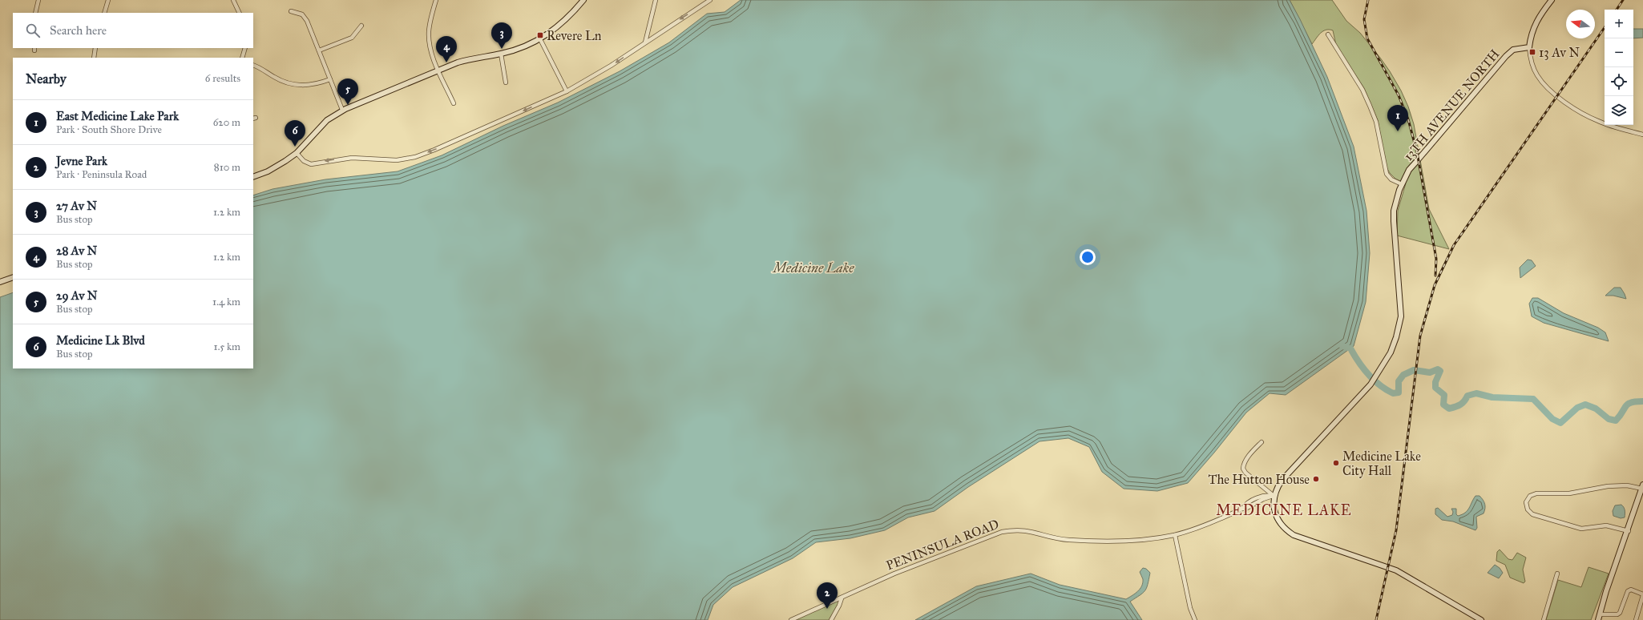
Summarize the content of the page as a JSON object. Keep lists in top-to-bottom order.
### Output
{
  "streets": {
    "street": ["13TH AVENUE NORTH", "PENINSULA ROAD"]
  },
  "crossings": [
    ["13TH AVENUE NORTH", "PENINSULA ROAD"]
  ],
  "districts": ["MEDICINE LAKE"],
  "water": ["Medicine Lake"],
  "places": {
    "transit": ["Revere Ln", "13 Av N"],
    "other": ["Medicine Lake City Hall", "The Hutton House"]
  },
  "north": "left",
  "page": {
    "map_buttons": ["+", "−"],
    "search": "Search here",
    "pins": [
      "3",
      "4",
      "5",
      "1",
      "6",
      "2"
    ],
    "heading": ["Nearby", "6 results"],
    "list": [
      {
        "mark": "1",
        "name": "East Medicine Lake Park",
        "note": "Park · South Shore Drive",
        "value": "620 m"
      },
      {
        "mark": "2",
        "name": "Jevne Park",
        "note": "Park · Peninsula Road",
        "value": "810 m"
      },
      {
        "mark": "3",
        "name": "27 Av N",
        "note": "Bus stop",
        "value": "1.2 km"
      },
      {
        "mark": "4",
        "name": "28 Av N",
        "note": "Bus stop",
        "value": "1.2 km"
      },
      {
        "mark": "5",
        "name": "29 Av N",
        "note": "Bus stop",
        "value": "1.4 km"
      },
      {
        "mark": "6",
        "name": "Medicine Lk Blvd",
        "note": "Bus stop",
        "value": "1.5 km"
      }
    ]
  }
}
